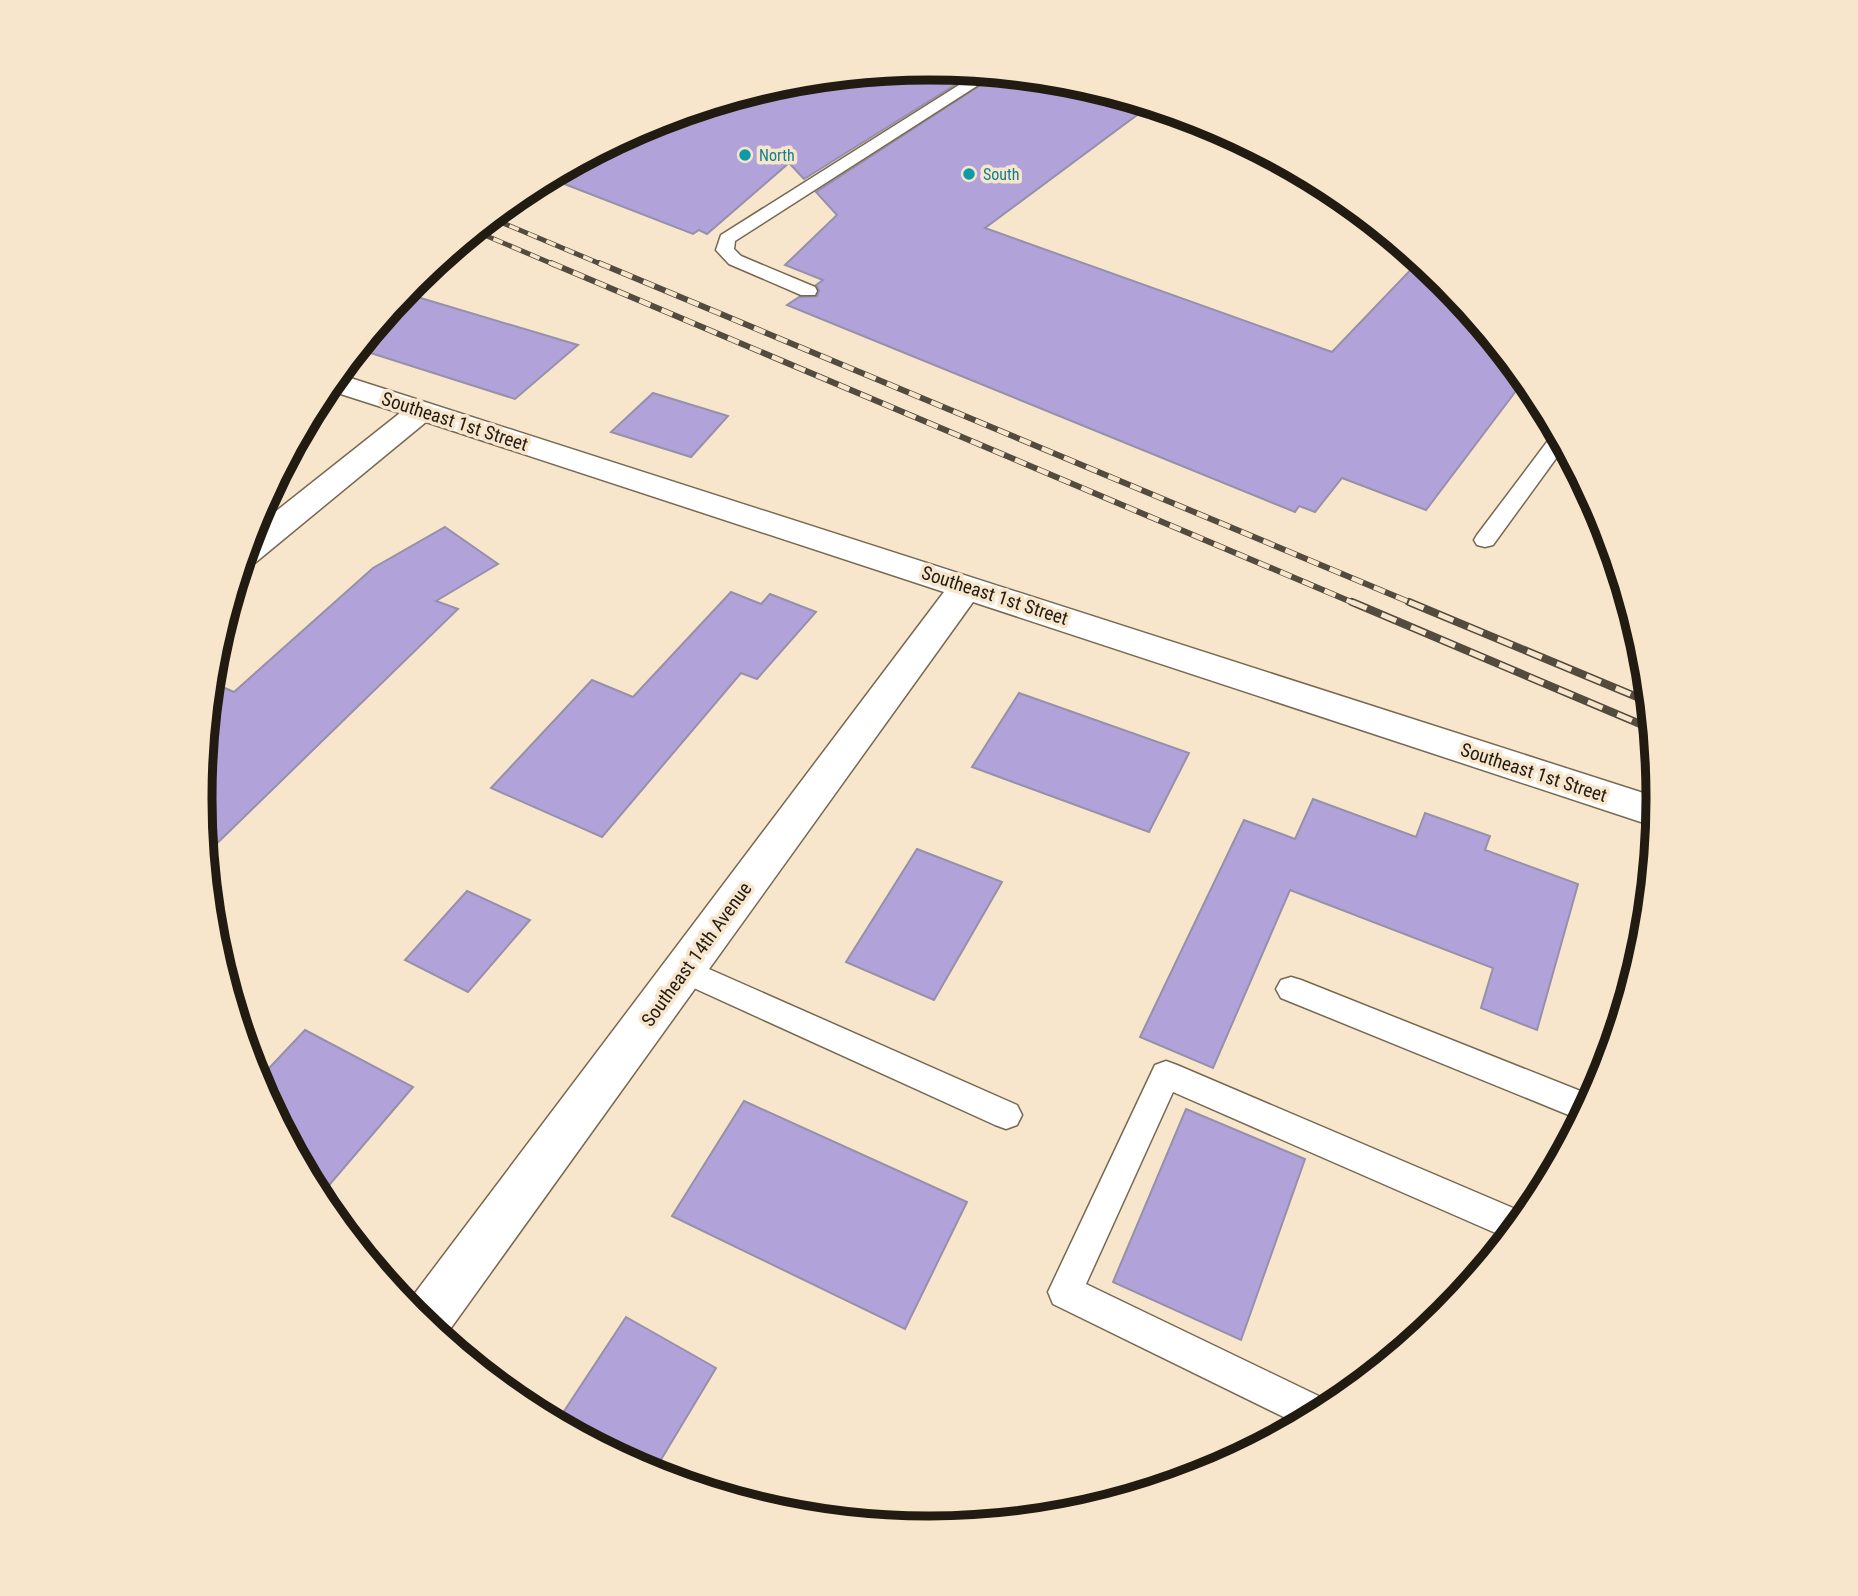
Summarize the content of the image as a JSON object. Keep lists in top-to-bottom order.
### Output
{
  "streets": {
    "street": ["Southeast 1st Street", "Southeast 14th Avenue"]
  },
  "crossings": [
    ["Southeast 1st Street", "Southeast 14th Avenue"]
  ],
  "places": ["North", "South"]
}
